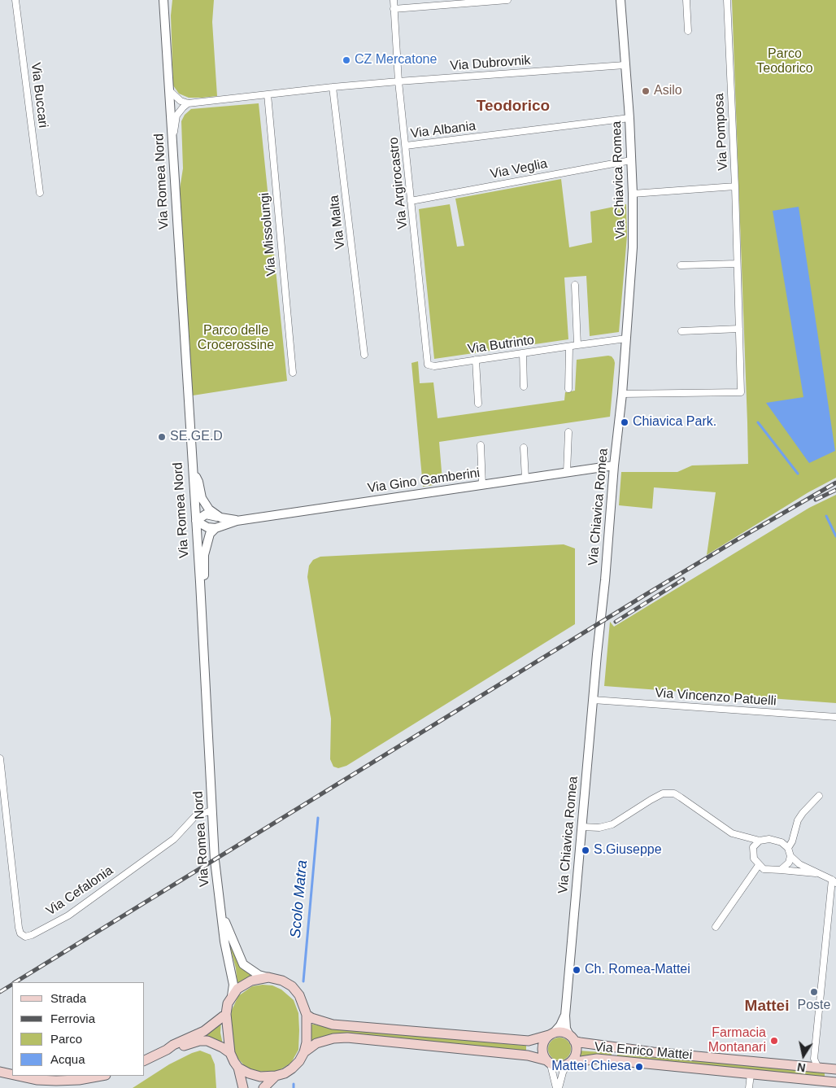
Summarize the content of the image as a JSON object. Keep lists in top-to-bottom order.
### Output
{
  "streets": {
    "main road": ["Via Enrico Mattei"],
    "street": [
      "Via Dubrovnik",
      "Via Buccari",
      "Via Albania",
      "Via Pomposa",
      "Via Veglia",
      "Via Chiavica Romea",
      "Via Romea Nord",
      "Via Argirocastro",
      "Via Malta",
      "Via Missolungi",
      "Via Butrinto",
      "Via Gino Gamberini",
      "Via Vincenzo Patuelli",
      "Via Cefalonia"
    ]
  },
  "crossings": [
    ["Via Dubrovnik", "Via Chiavica Romea"],
    ["Via Dubrovnik", "Via Argirocastro"],
    ["Via Dubrovnik", "Via Malta"],
    ["Via Dubrovnik", "Via Missolungi"],
    ["Via Albania", "Via Chiavica Romea"],
    ["Via Albania", "Via Argirocastro"],
    ["Via Pomposa", "Via Chiavica Romea"],
    ["Via Veglia", "Via Chiavica Romea"],
    ["Via Veglia", "Via Argirocastro"],
    ["Via Chiavica Romea", "Via Butrinto"],
    ["Via Chiavica Romea", "Via Gino Gamberini"],
    ["Via Chiavica Romea", "Via Vincenzo Patuelli"],
    ["Via Chiavica Romea", "Via Enrico Mattei"],
    ["Via Romea Nord", "Via Gino Gamberini"],
    ["Via Romea Nord", "Via Cefalonia"],
    ["Via Argirocastro", "Via Butrinto"]
  ],
  "districts": ["Teodorico", "Mattei"],
  "water": ["Scolo Matra"],
  "parks": ["Parco Teodorico", "Parco delle Crocerossine"],
  "places": [
    "CZ Mercatone",
    "Asilo",
    "Chiavica Park.",
    "SE.GE.D",
    "S.Giuseppe",
    "Ch. Romea-Mattei",
    "Poste",
    "Farmacia Montanari",
    "Mattei Chiesa"
  ],
  "legend": [
    "Strada",
    "Ferrovia",
    "Parco",
    "Acqua"
  ],
  "north": "bottom"
}
